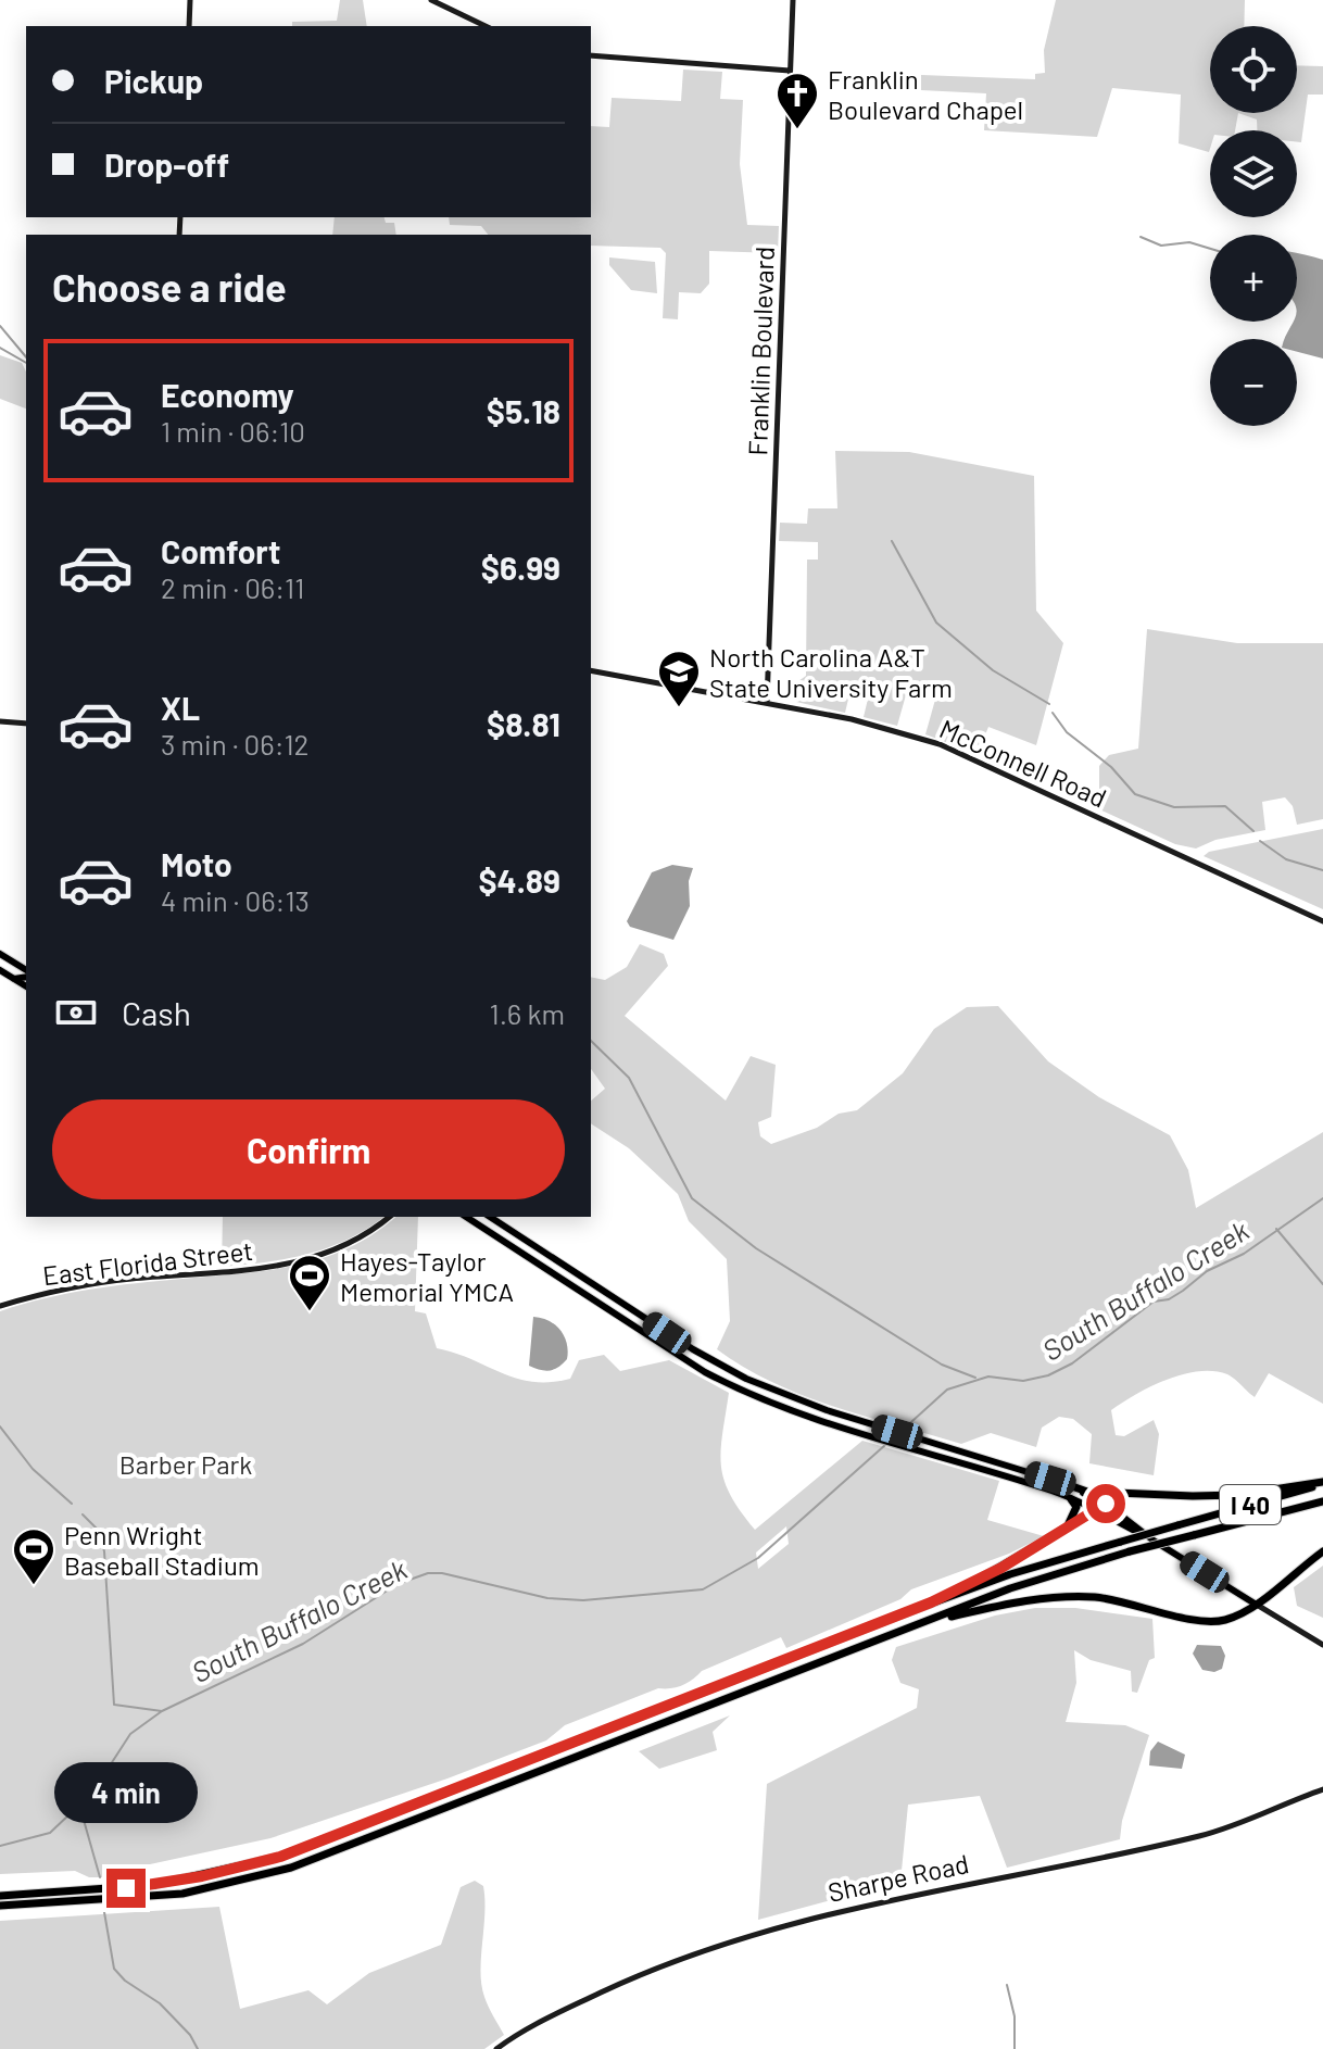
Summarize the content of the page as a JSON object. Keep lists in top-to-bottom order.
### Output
{
  "streets": {
    "highway": ["I 40"],
    "street": [
      "Franklin Boulevard",
      "McConnell Road",
      "East Florida Street",
      "Sharpe Road"
    ]
  },
  "crossings": [
    ["Franklin Boulevard", "McConnell Road"]
  ],
  "water": ["South Buffalo Creek"],
  "parks": ["Barber Park"],
  "places": {
    "church": ["Franklin Boulevard Chapel"],
    "school or university": ["North Carolina A&T State University Farm"],
    "sports": ["Hayes-Taylor Memorial YMCA", "Penn Wright Baseball Stadium"]
  },
  "page": {
    "map_buttons": ["+", "−"],
    "banner": ["Pickup", "Drop-off"],
    "heading": "Choose a ride",
    "list": [
      {
        "name": "Economy",
        "note": "1 min · 06:10",
        "value": "$5.18"
      },
      {
        "name": "Comfort",
        "note": "2 min · 06:11",
        "value": "$6.99"
      },
      {
        "name": "XL",
        "note": "3 min · 06:12",
        "value": "$8.81"
      },
      {
        "name": "Moto",
        "note": "4 min · 06:13",
        "value": "$4.89"
      }
    ],
    "pay": ["Cash", "1.6 km"],
    "buttons": "Confirm",
    "bubble": "4 min"
  }
}
